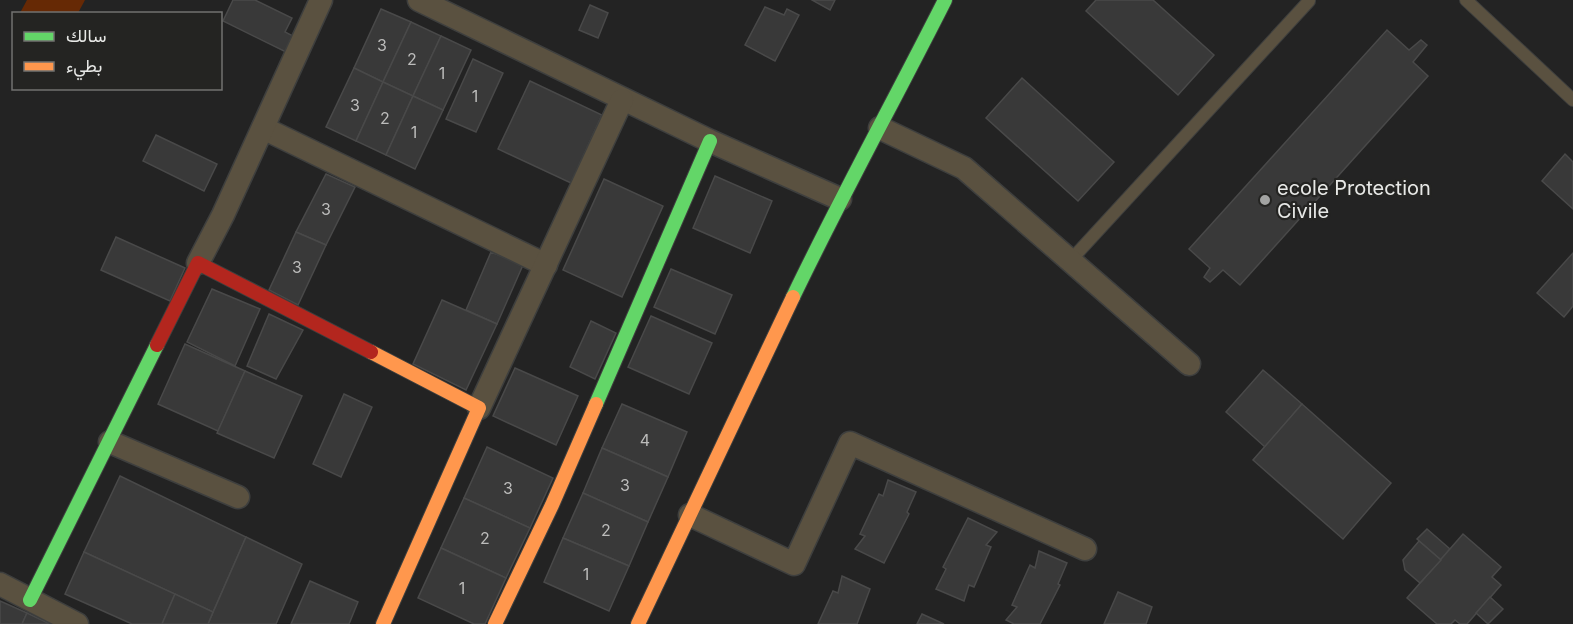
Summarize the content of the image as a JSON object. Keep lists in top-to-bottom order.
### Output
{
  "places": ["ecole Protection Civile"],
  "house_numbers": [
    "3",
    "2",
    "1",
    "1",
    "3",
    "2",
    "1",
    "3",
    "3",
    "4",
    "3",
    "3",
    "2",
    "2",
    "1",
    "1"
  ],
  "legend": ["سالك", "بطيء"]
}
